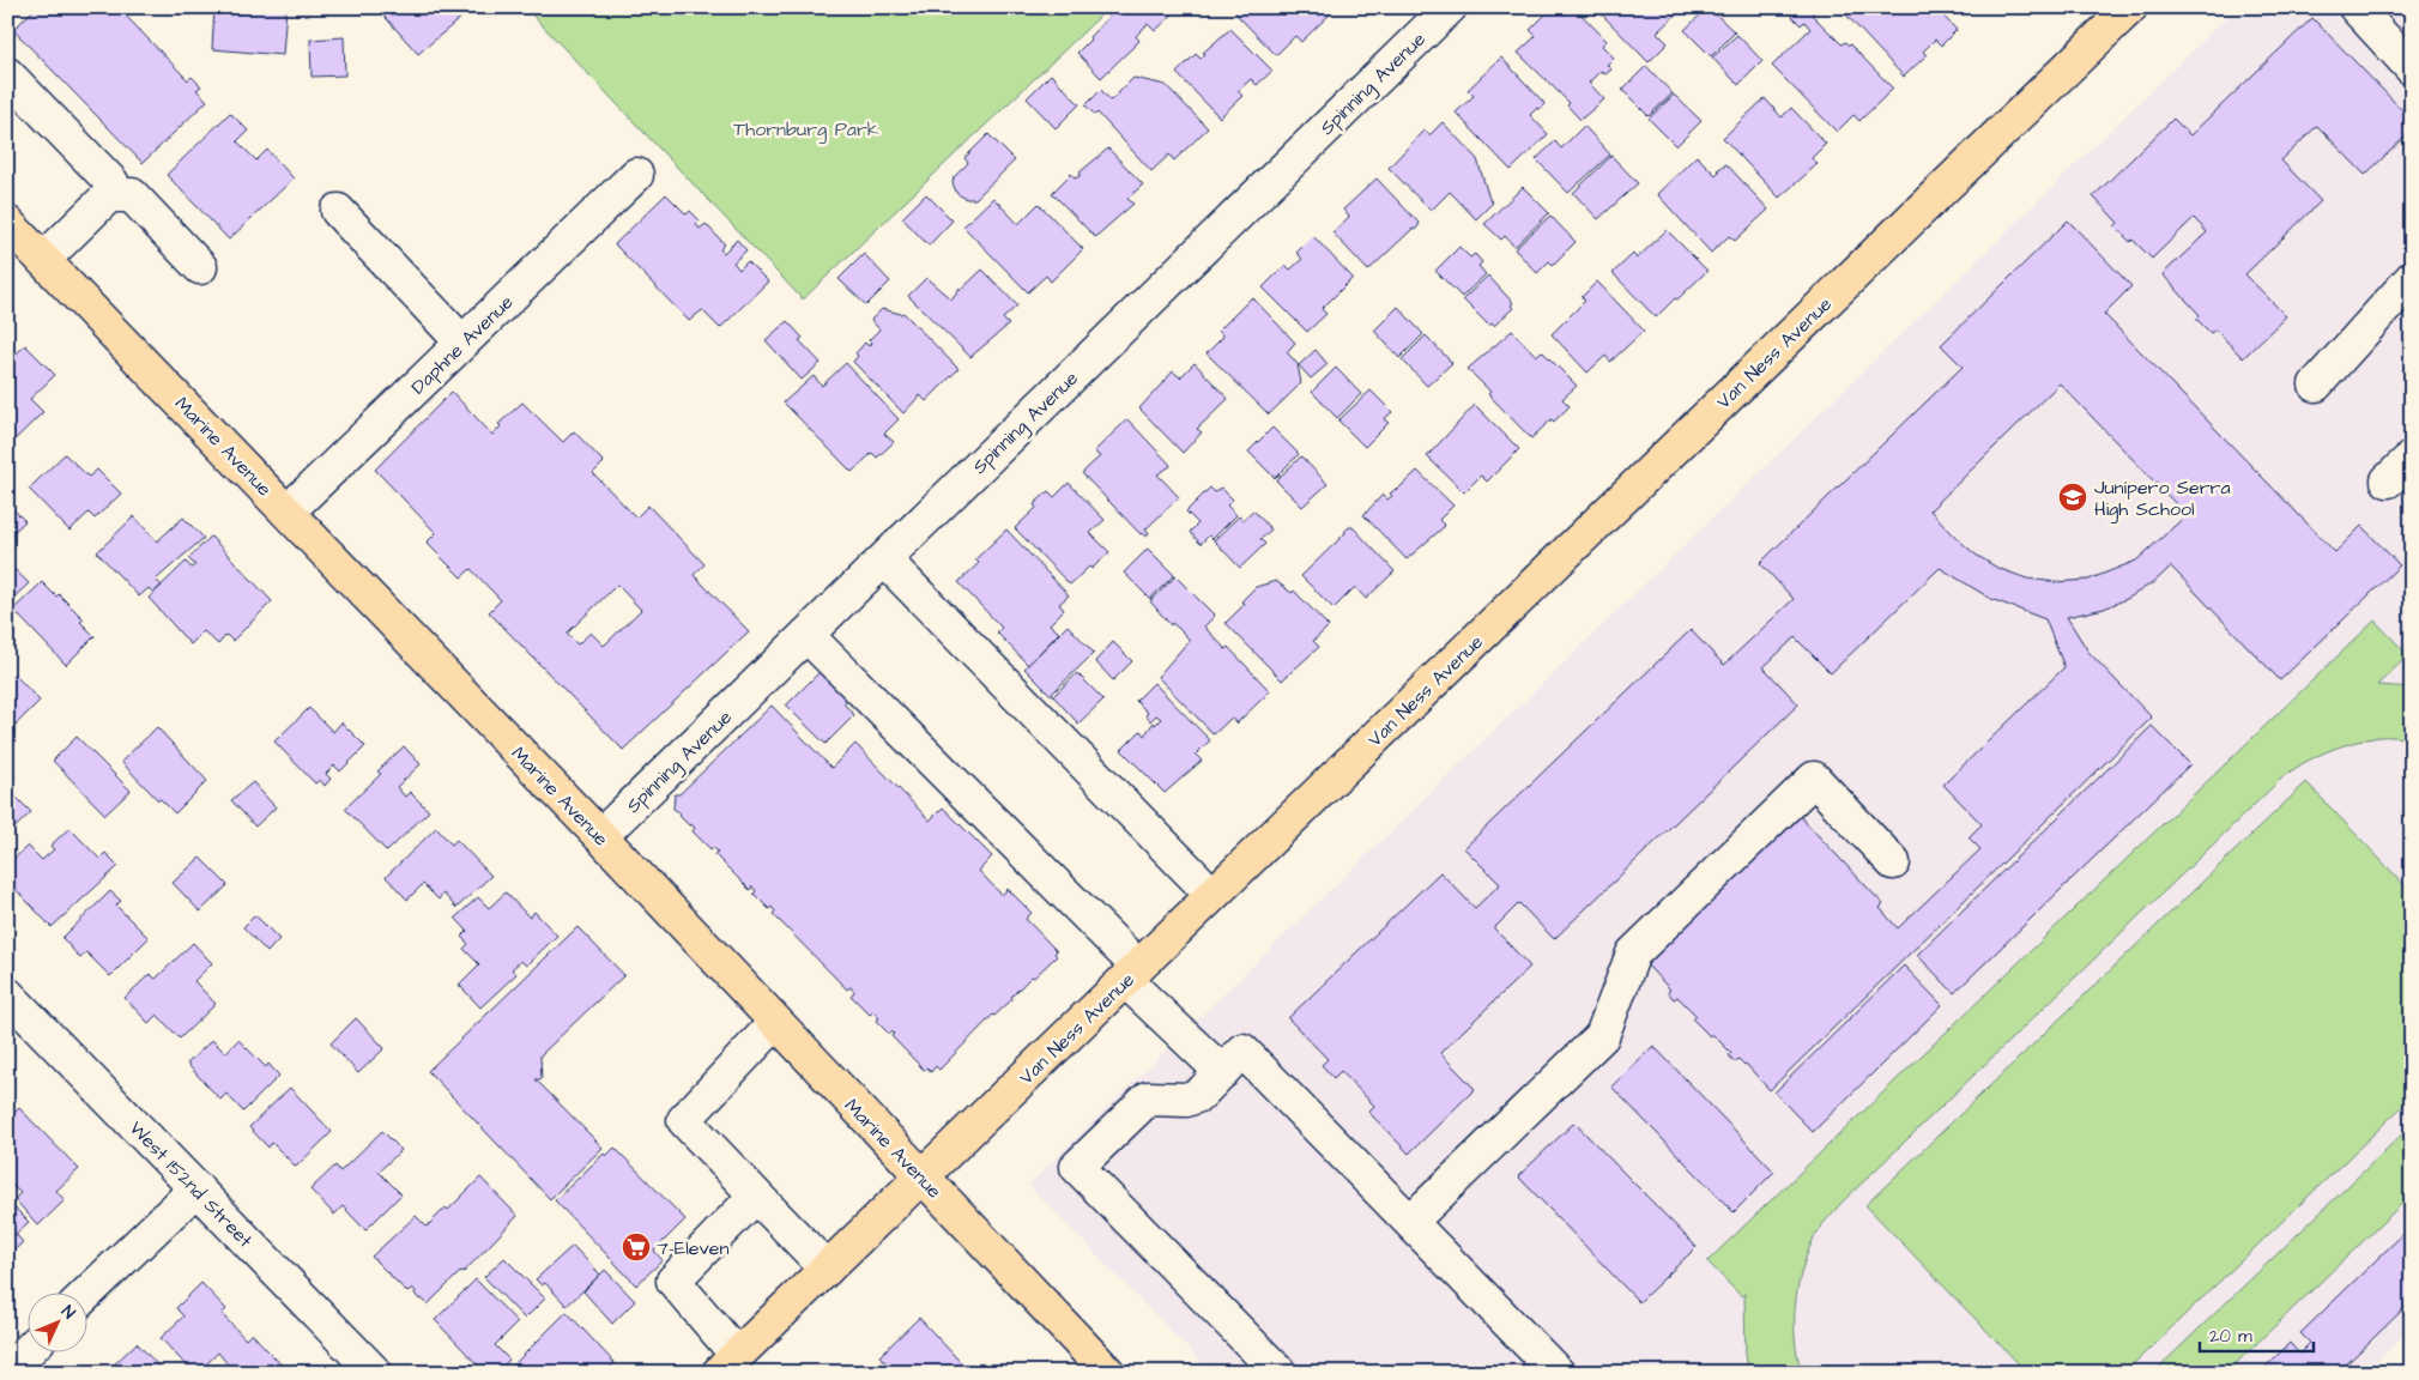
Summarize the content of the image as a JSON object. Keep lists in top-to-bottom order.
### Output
{
  "streets": {
    "main road": ["Van Ness Avenue", "Marine Avenue"],
    "street": ["Spinning Avenue", "Daphne Avenue", "West 152nd Street"]
  },
  "crossings": [
    ["Spinning Avenue", "Marine Avenue"],
    ["Daphne Avenue", "Marine Avenue"],
    ["Van Ness Avenue", "Marine Avenue"]
  ],
  "parks": ["Thornburg Park"],
  "places": {
    "school or university": ["Junípero Serra High School"],
    "supermarket": ["7-Eleven"]
  },
  "scale_bar": "20 m",
  "north": "top right"
}
